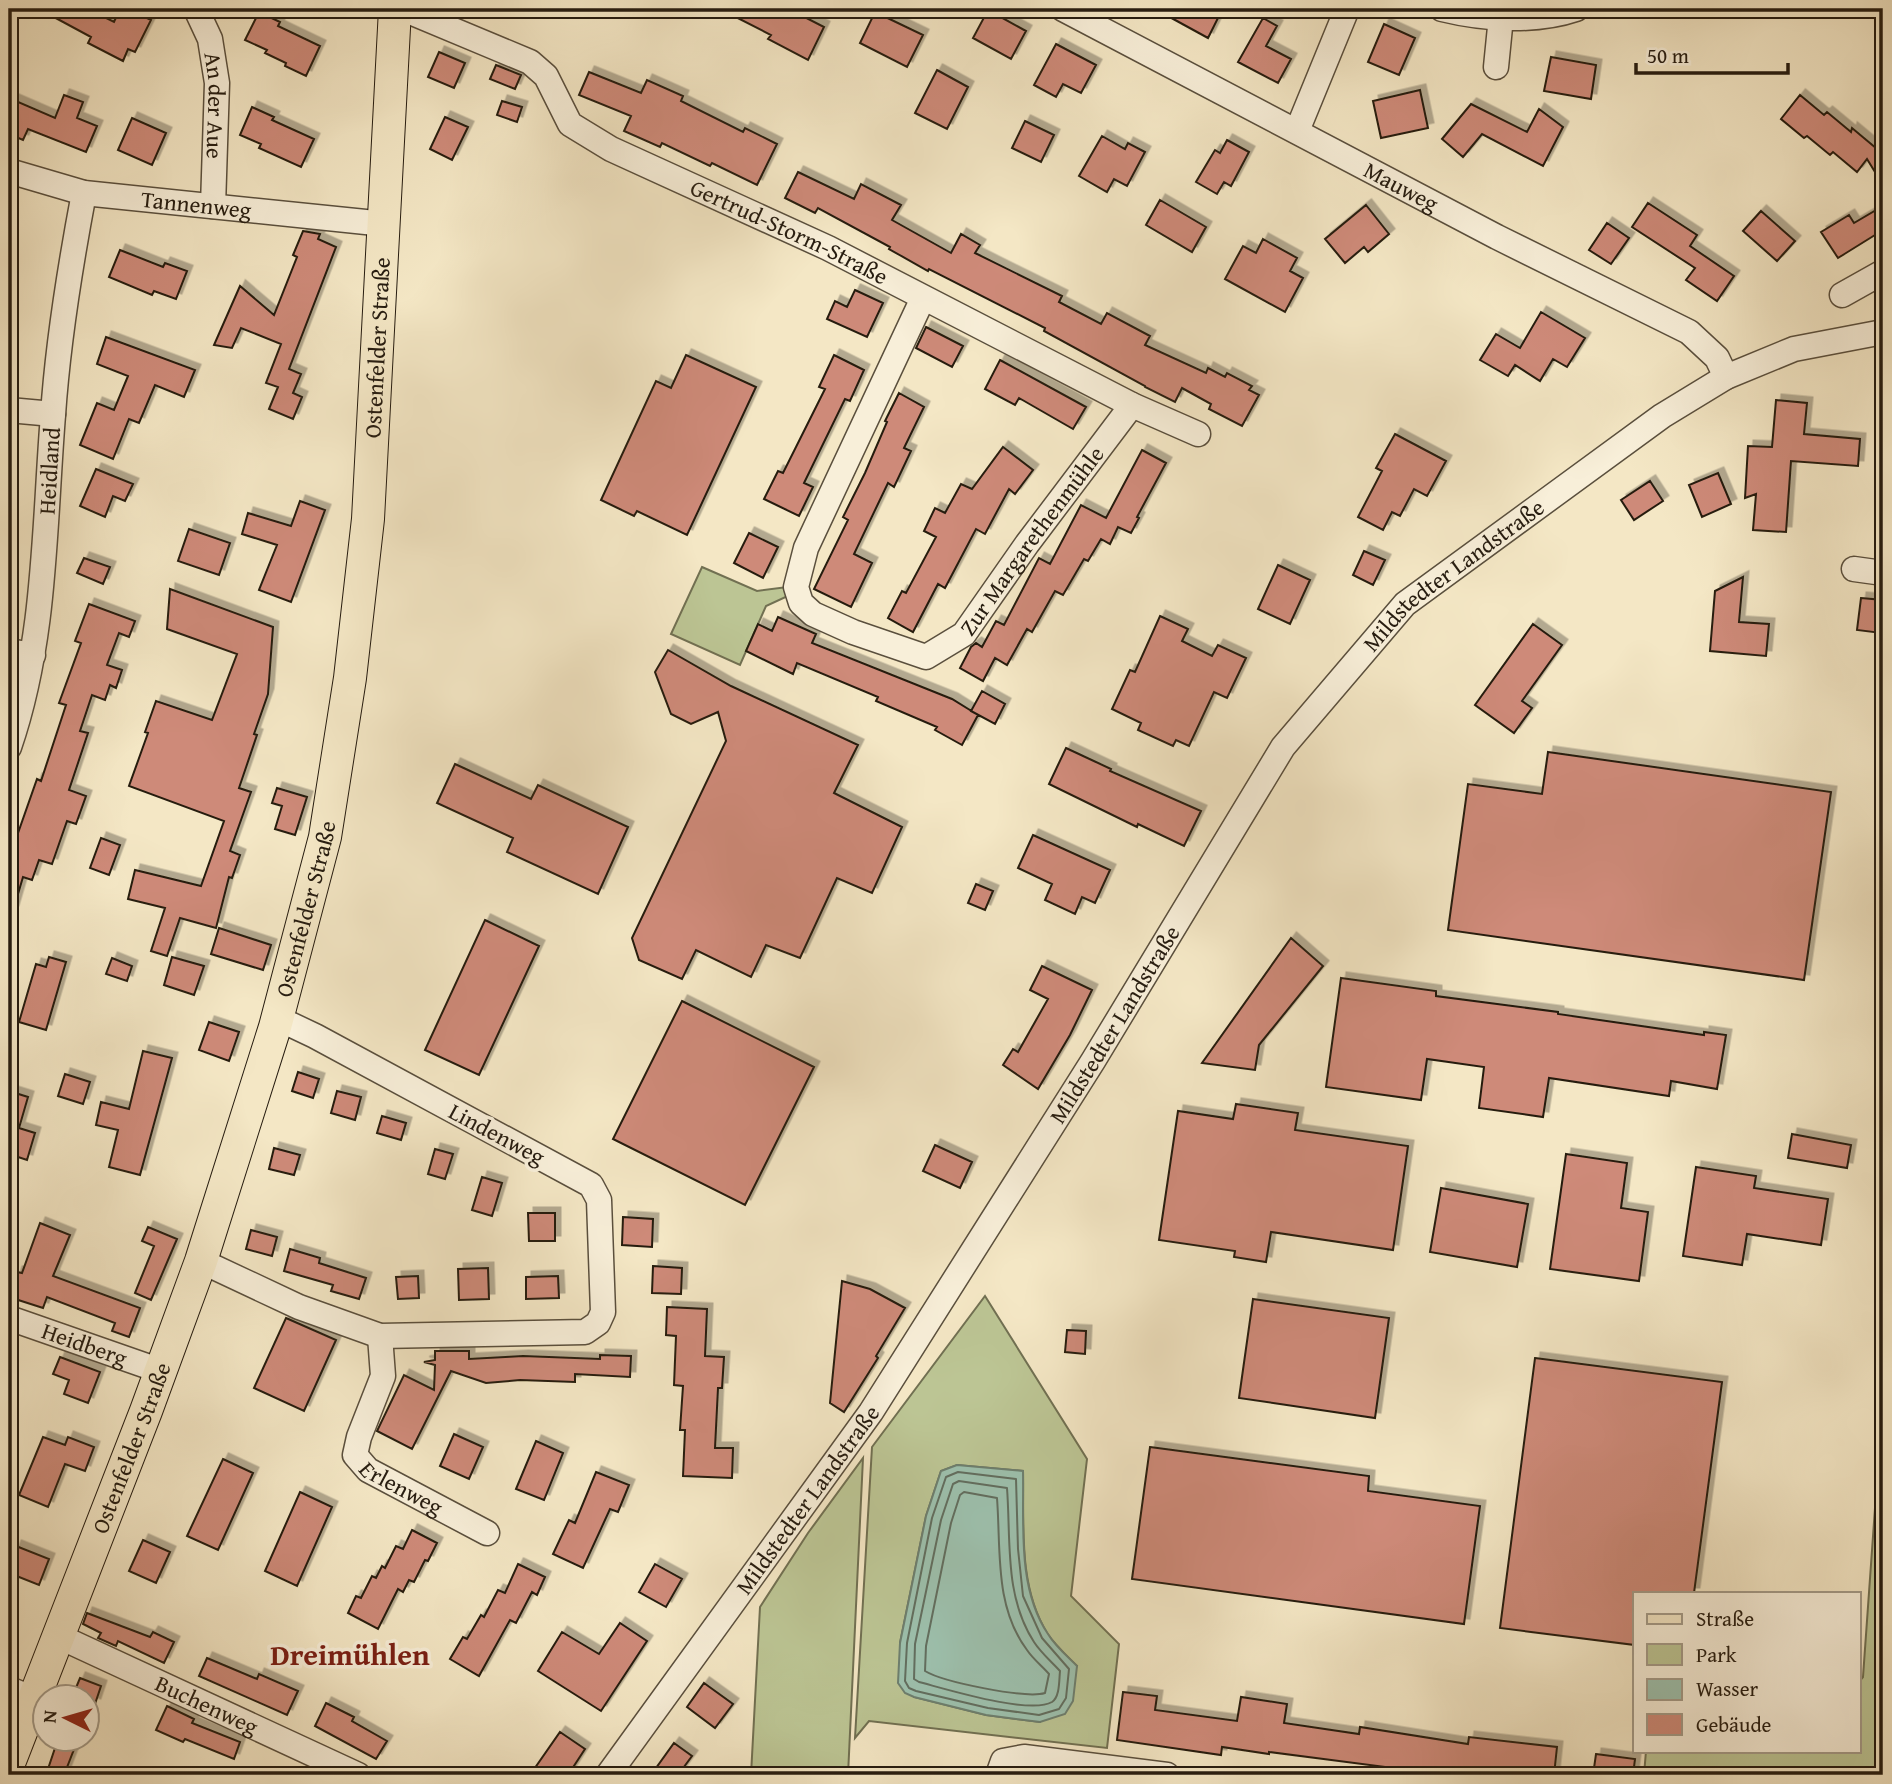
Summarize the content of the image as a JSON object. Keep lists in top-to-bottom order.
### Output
{
  "streets": {
    "main road": ["Ostenfelder Straße"],
    "street": [
      "An der Aue",
      "Mauweg",
      "Tannenweg",
      "Gertrud-Storm-Straße",
      "Heidland",
      "Zur Margarethenmühle",
      "Mildstedter Landstraße",
      "Lindenweg",
      "Heidberg",
      "Erlenweg",
      "Buchenweg"
    ]
  },
  "crossings": [
    ["An der Aue", "Tannenweg"],
    ["Mauweg", "Mildstedter Landstraße"],
    ["Tannenweg", "Ostenfelder Straße"],
    ["Tannenweg", "Heidland"],
    ["Gertrud-Storm-Straße", "Zur Margarethenmühle"],
    ["Ostenfelder Straße", "Lindenweg"],
    ["Ostenfelder Straße", "Heidberg"],
    ["Ostenfelder Straße", "Buchenweg"],
    ["Lindenweg", "Erlenweg"]
  ],
  "districts": ["Dreimühlen"],
  "legend": [
    "Straße",
    "Park",
    "Wasser",
    "Gebäude"
  ],
  "scale_bar": "50 m",
  "north": "left"
}
